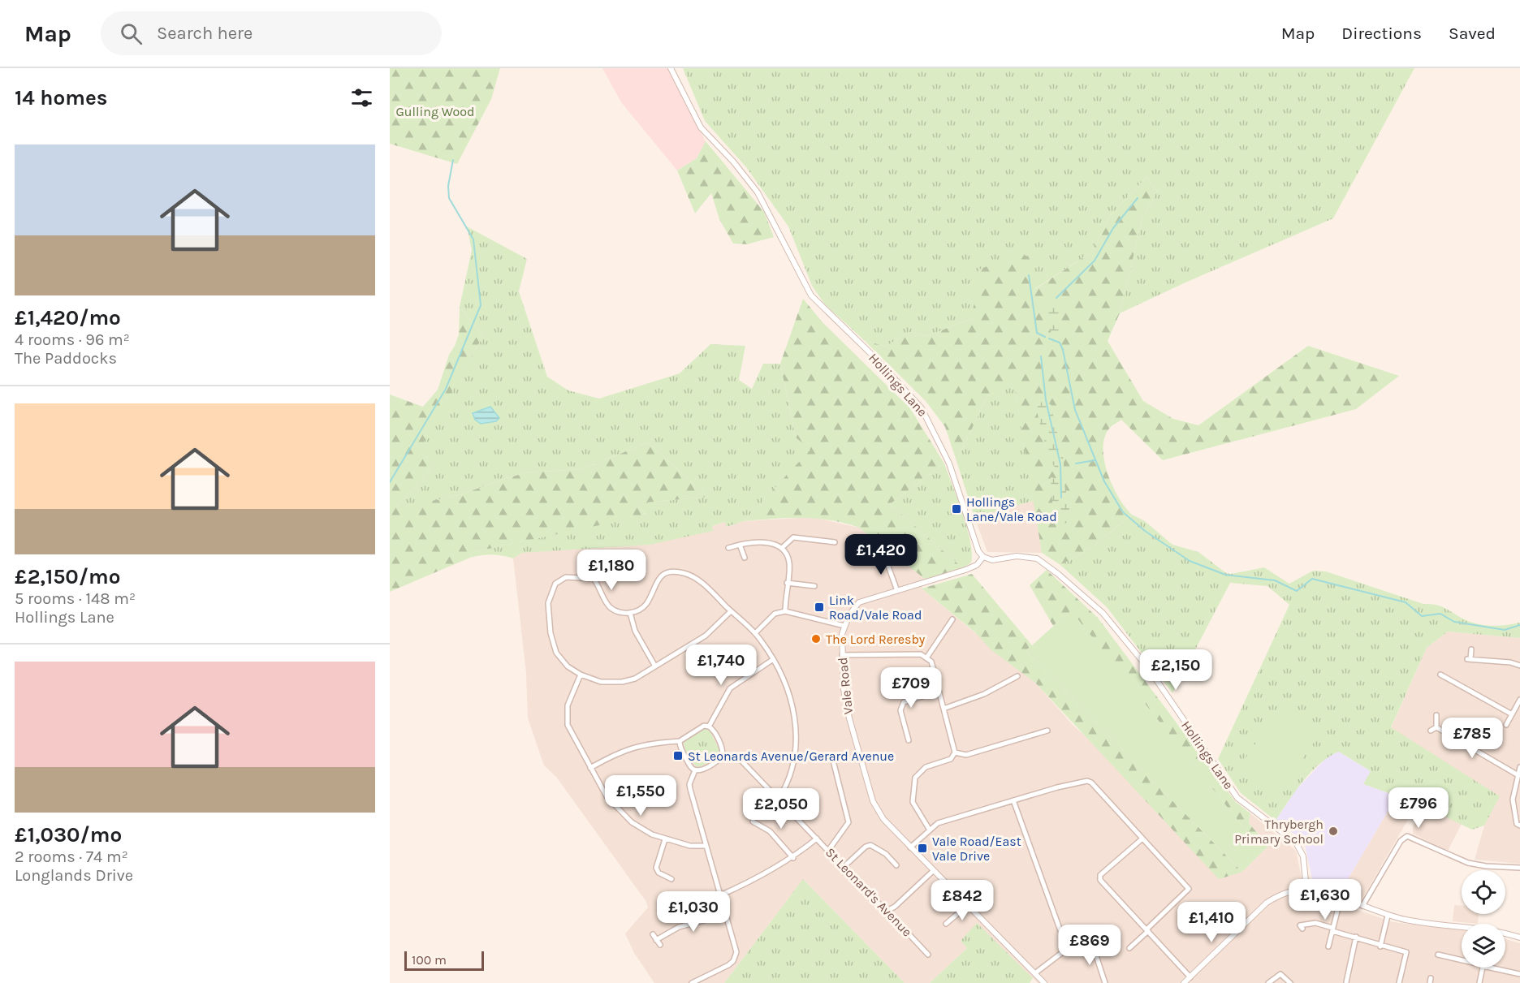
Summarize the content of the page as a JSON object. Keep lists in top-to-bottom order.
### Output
{
  "streets": {
    "street": ["Hollings Lane", "Vale Road", "St Leonard's Avenue"]
  },
  "crossings": [
    ["Hollings Lane", "Vale Road"]
  ],
  "parks": ["Gulling Wood"],
  "places": {
    "transit": [
      "Hollings Lane/Vale Road",
      "Link Road/Vale Road",
      "St Leonards Avenue/Gerard Avenue",
      "Vale Road/East Vale Drive"
    ],
    "other": ["The Lord Reresby", "Thrybergh Primary School"]
  },
  "scale_bar": "100 m",
  "page": {
    "header": "Map",
    "search": "Search here",
    "nav": ["Map", "Directions", "Saved"],
    "heading": "14 homes",
    "list": [
      {
        "name": "£1,420/mo",
        "note": "4 rooms · 96 m² · The Paddocks"
      },
      {
        "name": "£2,150/mo",
        "note": "5 rooms · 148 m² · Hollings Lane"
      },
      {
        "name": "£1,030/mo",
        "note": "2 rooms · 74 m² · Longlands Drive"
      }
    ],
    "price": [
      "£1,420",
      "£1,180",
      "£1,740",
      "£2,150",
      "£709",
      "£785",
      "£1,550",
      "£796",
      "£2,050",
      "£1,630",
      "£842",
      "£1,030",
      "£1,410",
      "£869"
    ],
    "scale": "100 m"
  }
}
